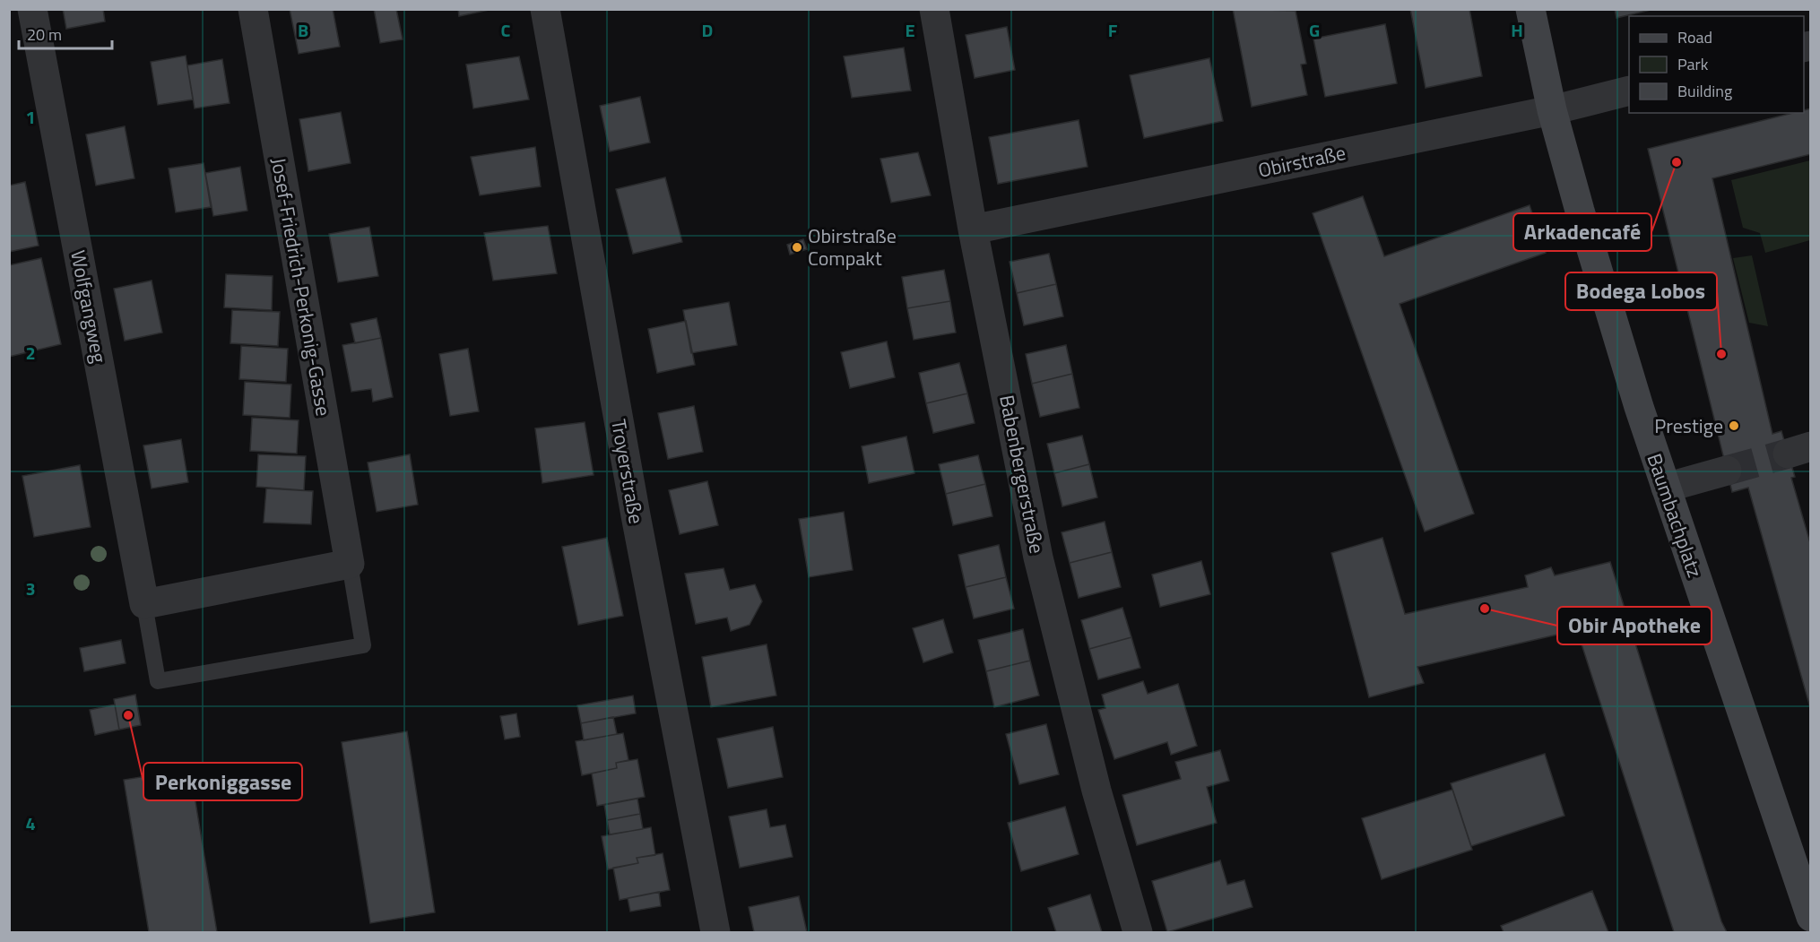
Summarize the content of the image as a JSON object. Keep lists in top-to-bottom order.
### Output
{
  "streets": {
    "street": [
      "Obirstraße",
      "Josef-Friedrich-Perkonig-Gasse",
      "Wolfgangweg",
      "Troyerstraße",
      "Babenbergerstraße",
      "Baumbachplatz"
    ]
  },
  "crossings": [
    ["Obirstraße", "Babenbergerstraße"],
    ["Obirstraße", "Baumbachplatz"],
    ["Josef-Friedrich-Perkonig-Gasse", "Wolfgangweg"]
  ],
  "places": [
    "Arkadencafé",
    "Obirstraße Compakt",
    "Bodega Lobos",
    "Prestige",
    "Obir Apotheke",
    "Perkoniggasse"
  ],
  "legend": ["Road", "Park", "Building"],
  "scale_bar": "20 m",
  "grid": {
    "columns": [
      "B",
      "C",
      "D",
      "E",
      "F",
      "G",
      "H"
    ],
    "rows": [
      "1",
      "2",
      "3",
      "4"
    ]
  }
}
